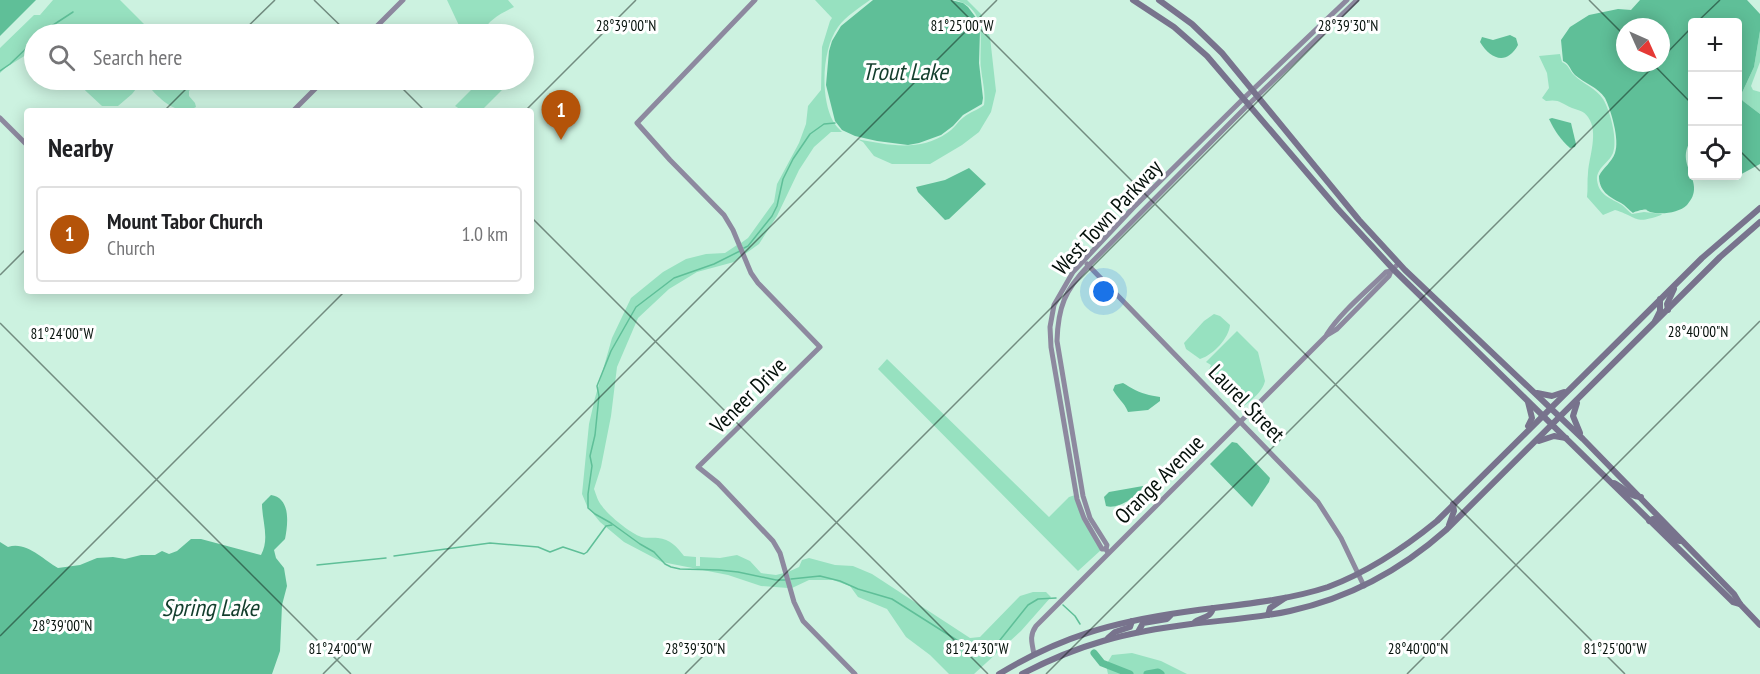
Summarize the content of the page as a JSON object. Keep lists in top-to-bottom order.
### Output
{
  "streets": {
    "street": [
      "West Town Parkway",
      "Veneer Drive",
      "Laurel Street",
      "Orange Avenue"
    ]
  },
  "crossings": [
    ["West Town Parkway", "Laurel Street"],
    ["West Town Parkway", "Orange Avenue"],
    ["Laurel Street", "Orange Avenue"]
  ],
  "water": ["Trout Lake", "Spring Lake"],
  "north": "bottom right",
  "page": {
    "map_buttons": ["+", "−"],
    "search": "Search here",
    "pins": "1",
    "heading": "Nearby",
    "list": [
      {
        "mark": "1",
        "name": "Mount Tabor Church",
        "note": "Church",
        "value": "1.0 km"
      }
    ]
  },
  "coordinates": [
    "28°39'00\"N",
    "81°25'00\"W",
    "28°39'30\"N",
    "28°40'00\"N",
    "81°24'00\"W",
    "81°24'30\"W"
  ]
}
